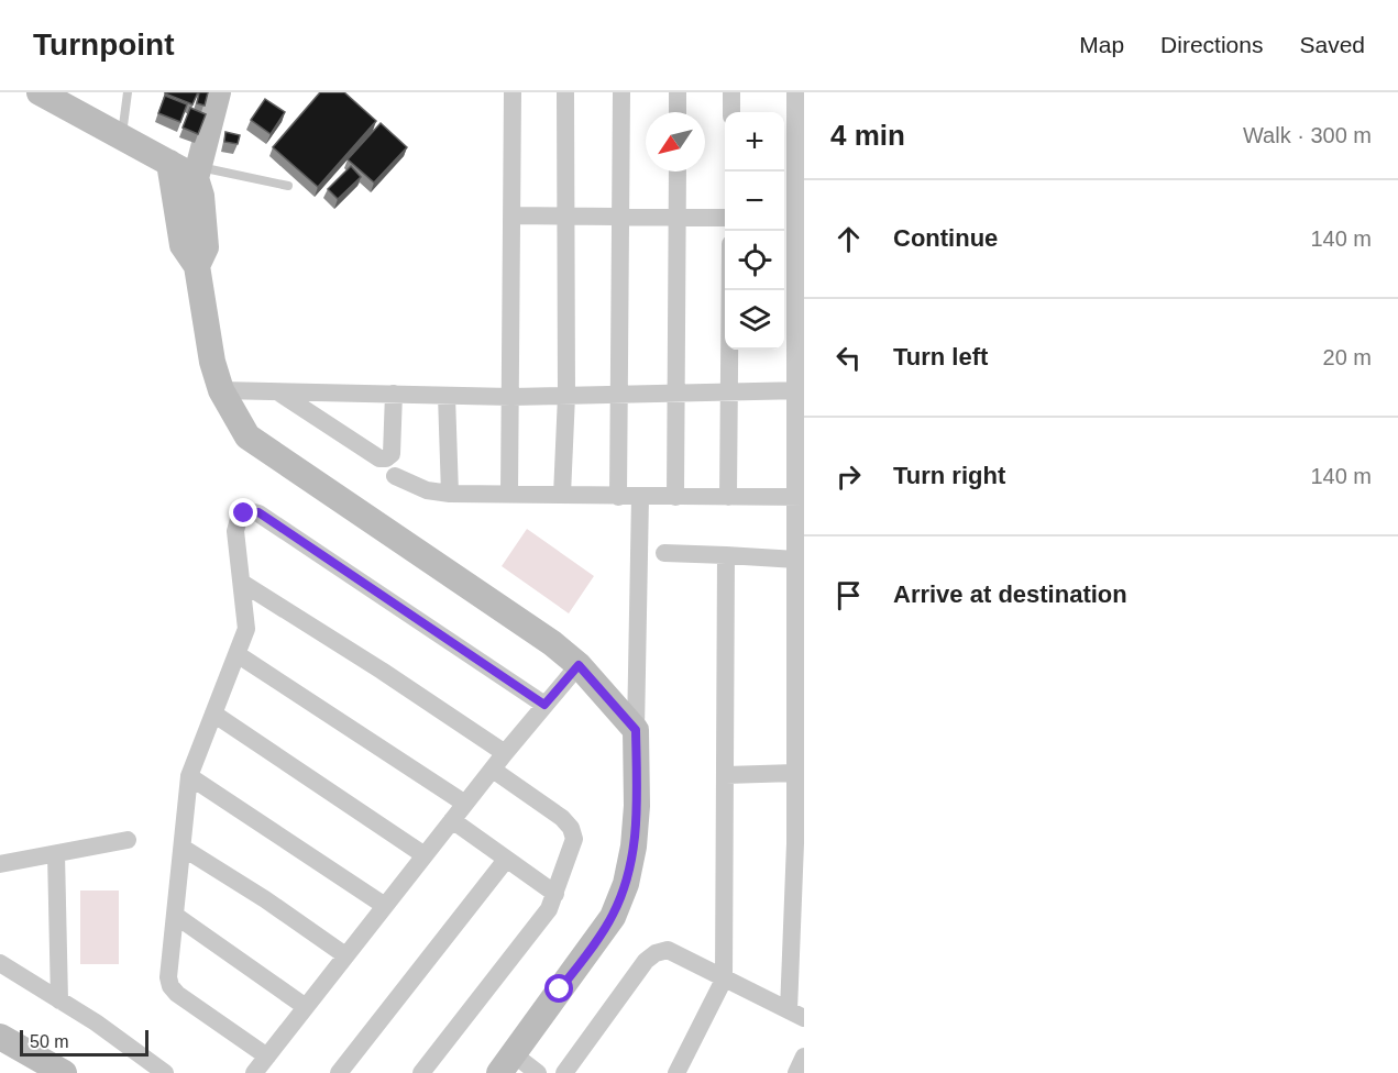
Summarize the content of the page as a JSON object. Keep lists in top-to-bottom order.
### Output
{
  "scale_bar": "50 m",
  "north": "bottom left",
  "page": {
    "header": "Turnpoint",
    "nav": ["Map", "Directions", "Saved"],
    "heading": ["4 min", "Walk · 300 m"],
    "map_buttons": ["+", "−"],
    "list": [
      ["Continue", "140 m"],
      ["Turn left", "20 m"],
      ["Turn right", "140 m"],
      "Arrive at destination"
    ],
    "scale": "50 m"
  }
}
